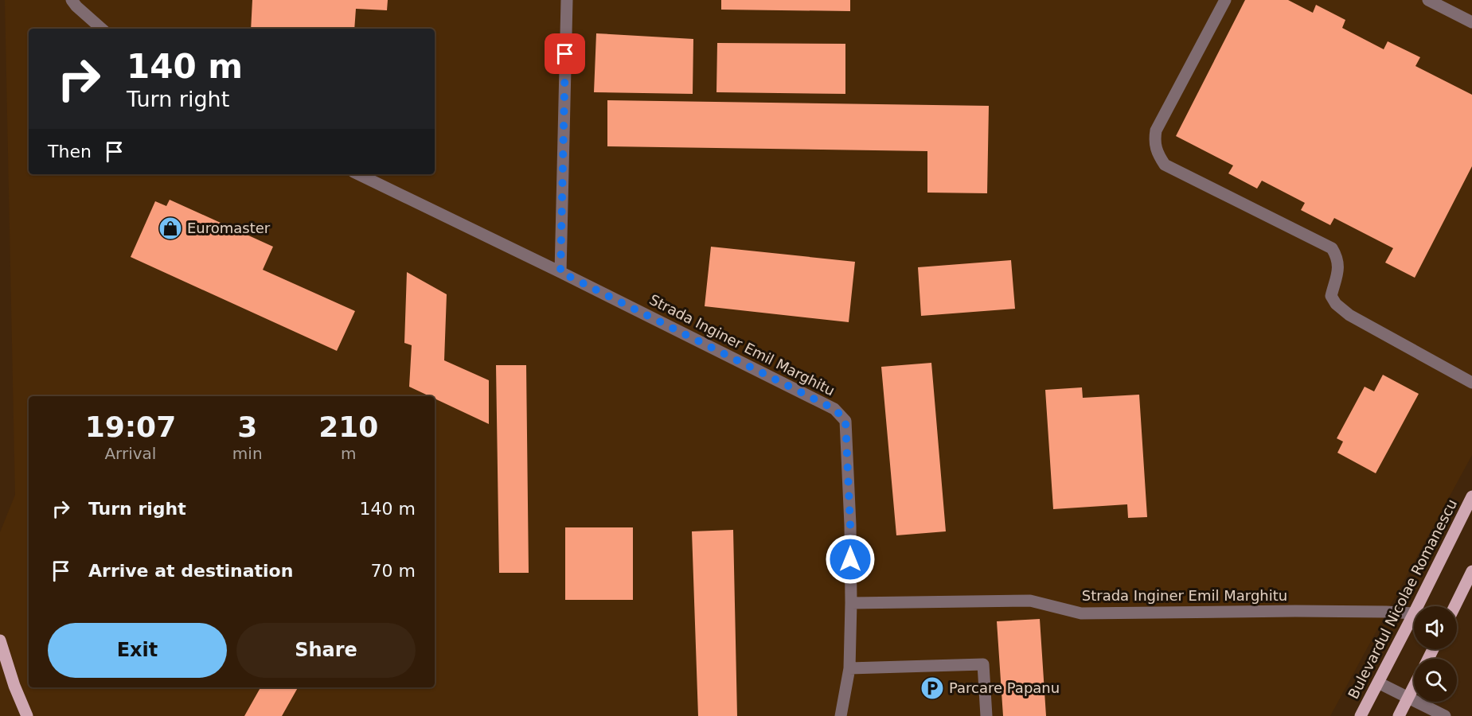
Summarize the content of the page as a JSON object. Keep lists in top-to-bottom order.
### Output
{
  "streets": {
    "main road": ["Bulevardul Nicolae Romanescu"],
    "street": ["Strada Inginer Emil Marghitu"]
  },
  "places": {
    "shop": ["Euromaster"],
    "parking": ["Parcare Papanu"]
  },
  "page": {
    "turn": ["140 m", "Turn right"],
    "then": "Then",
    "eta": [
      "19:07",
      "Arrival",
      "3",
      "min",
      "210",
      "m"
    ],
    "list": [
      {
        "name": "Turn right",
        "value": "140 m"
      },
      {
        "name": "Arrive at destination",
        "value": "70 m"
      }
    ],
    "buttons": ["Exit", "Share"]
  }
}
